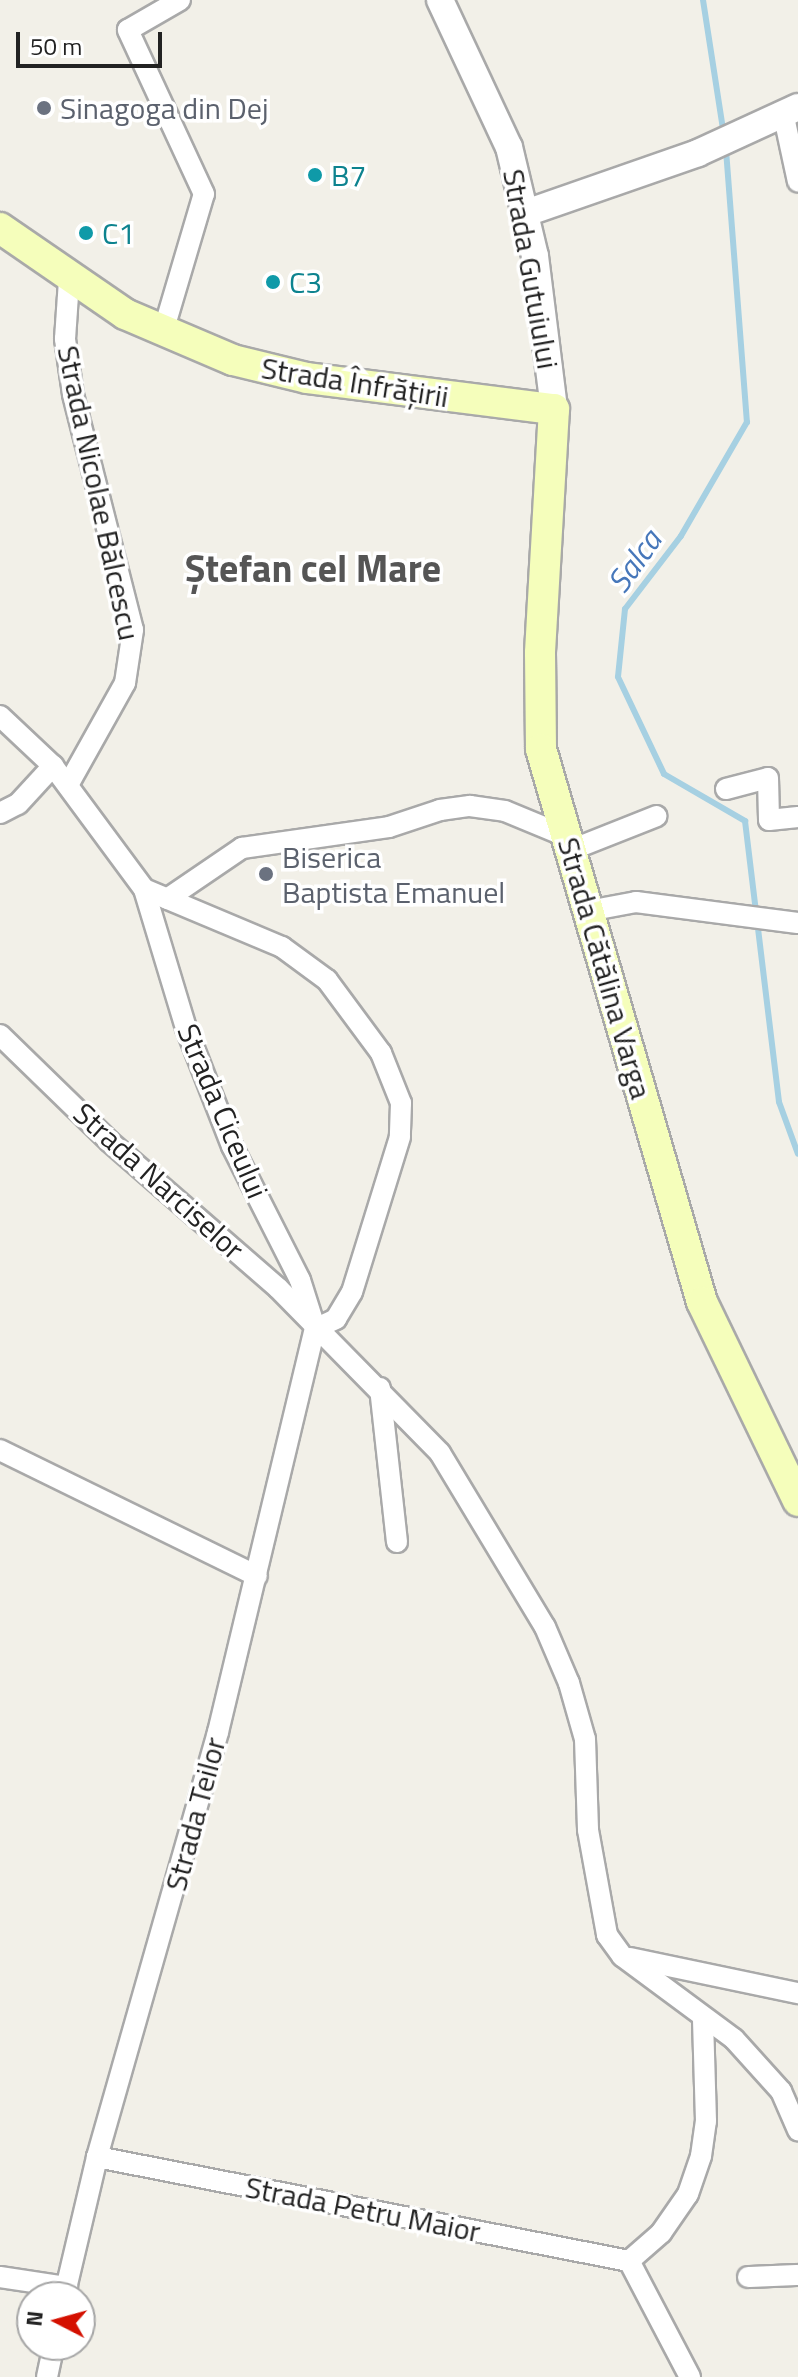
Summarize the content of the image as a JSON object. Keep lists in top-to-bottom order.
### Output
{
  "streets": {
    "main road": ["Strada Înfrățirii", "Strada Cătălina Varga"],
    "street": [
      "Strada Gutuiului",
      "Strada Nicolae Bălcescu",
      "Strada Ciceului",
      "Strada Narciselor",
      "Strada Teilor",
      "Strada Petru Maior"
    ]
  },
  "crossings": [
    ["Strada Gutuiului", "Strada Înfrățirii"],
    ["Strada Gutuiului", "Strada Cătălina Varga"],
    ["Strada Înfrățirii", "Strada Nicolae Bălcescu"],
    ["Strada Înfrățirii", "Strada Cătălina Varga"],
    ["Strada Ciceului", "Strada Narciselor"],
    ["Strada Ciceului", "Strada Teilor"],
    ["Strada Narciselor", "Strada Teilor"],
    ["Strada Teilor", "Strada Petru Maior"]
  ],
  "districts": ["Ștefan cel Mare"],
  "water": ["Salca"],
  "places": [
    "Sinagoga din Dej",
    "B7",
    "C1",
    "C3",
    "Biserica Baptista Emanuel"
  ],
  "scale_bar": "50 m",
  "north": "left"
}
